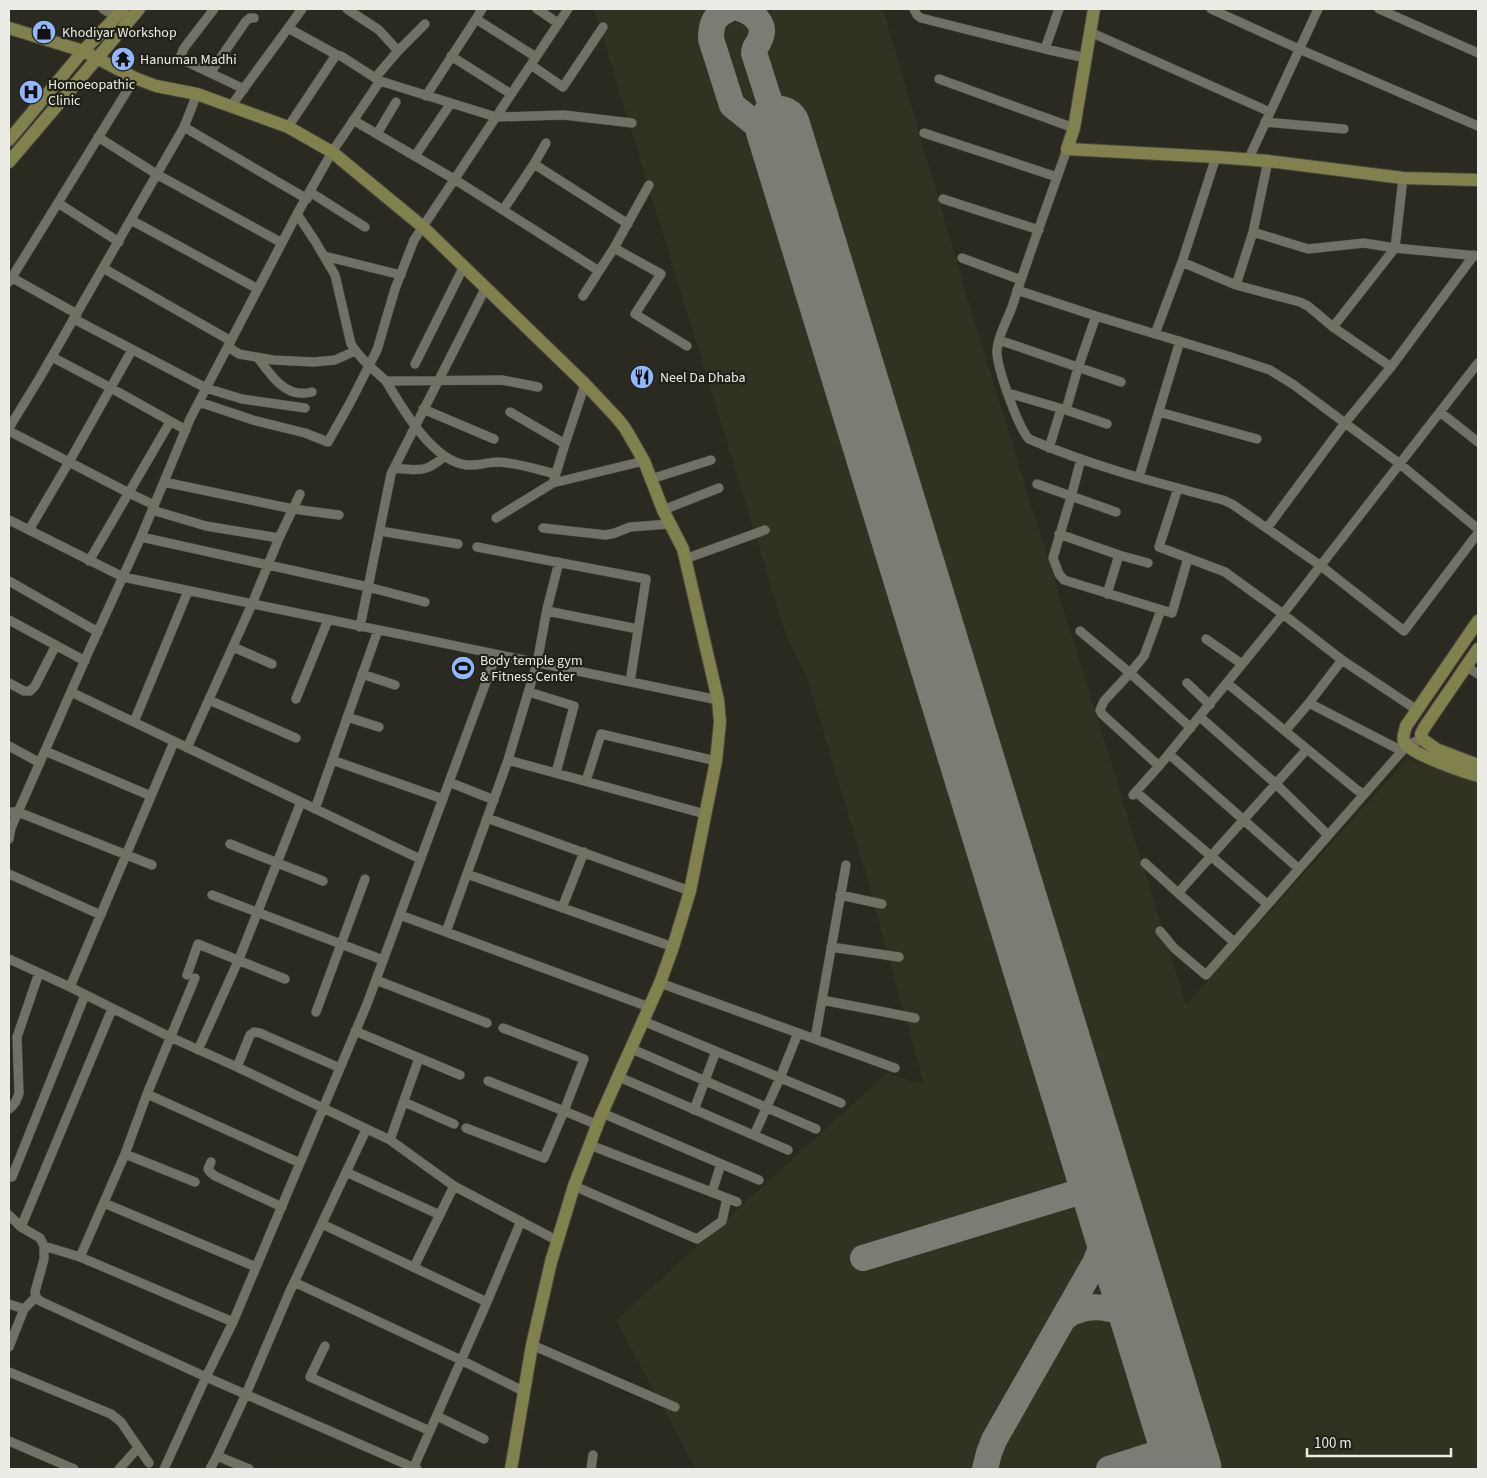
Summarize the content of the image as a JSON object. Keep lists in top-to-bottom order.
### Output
{
  "places": {
    "shop": ["Khodiyar Workshop"],
    "temple": ["Hanuman Madhi"],
    "hospital": ["Homoeopathic Clinic"],
    "restaurant": ["Neel Da Dhaba"],
    "sports": ["Body temple gym & Fitness Center"]
  },
  "scale_bar": "100 m"
}
